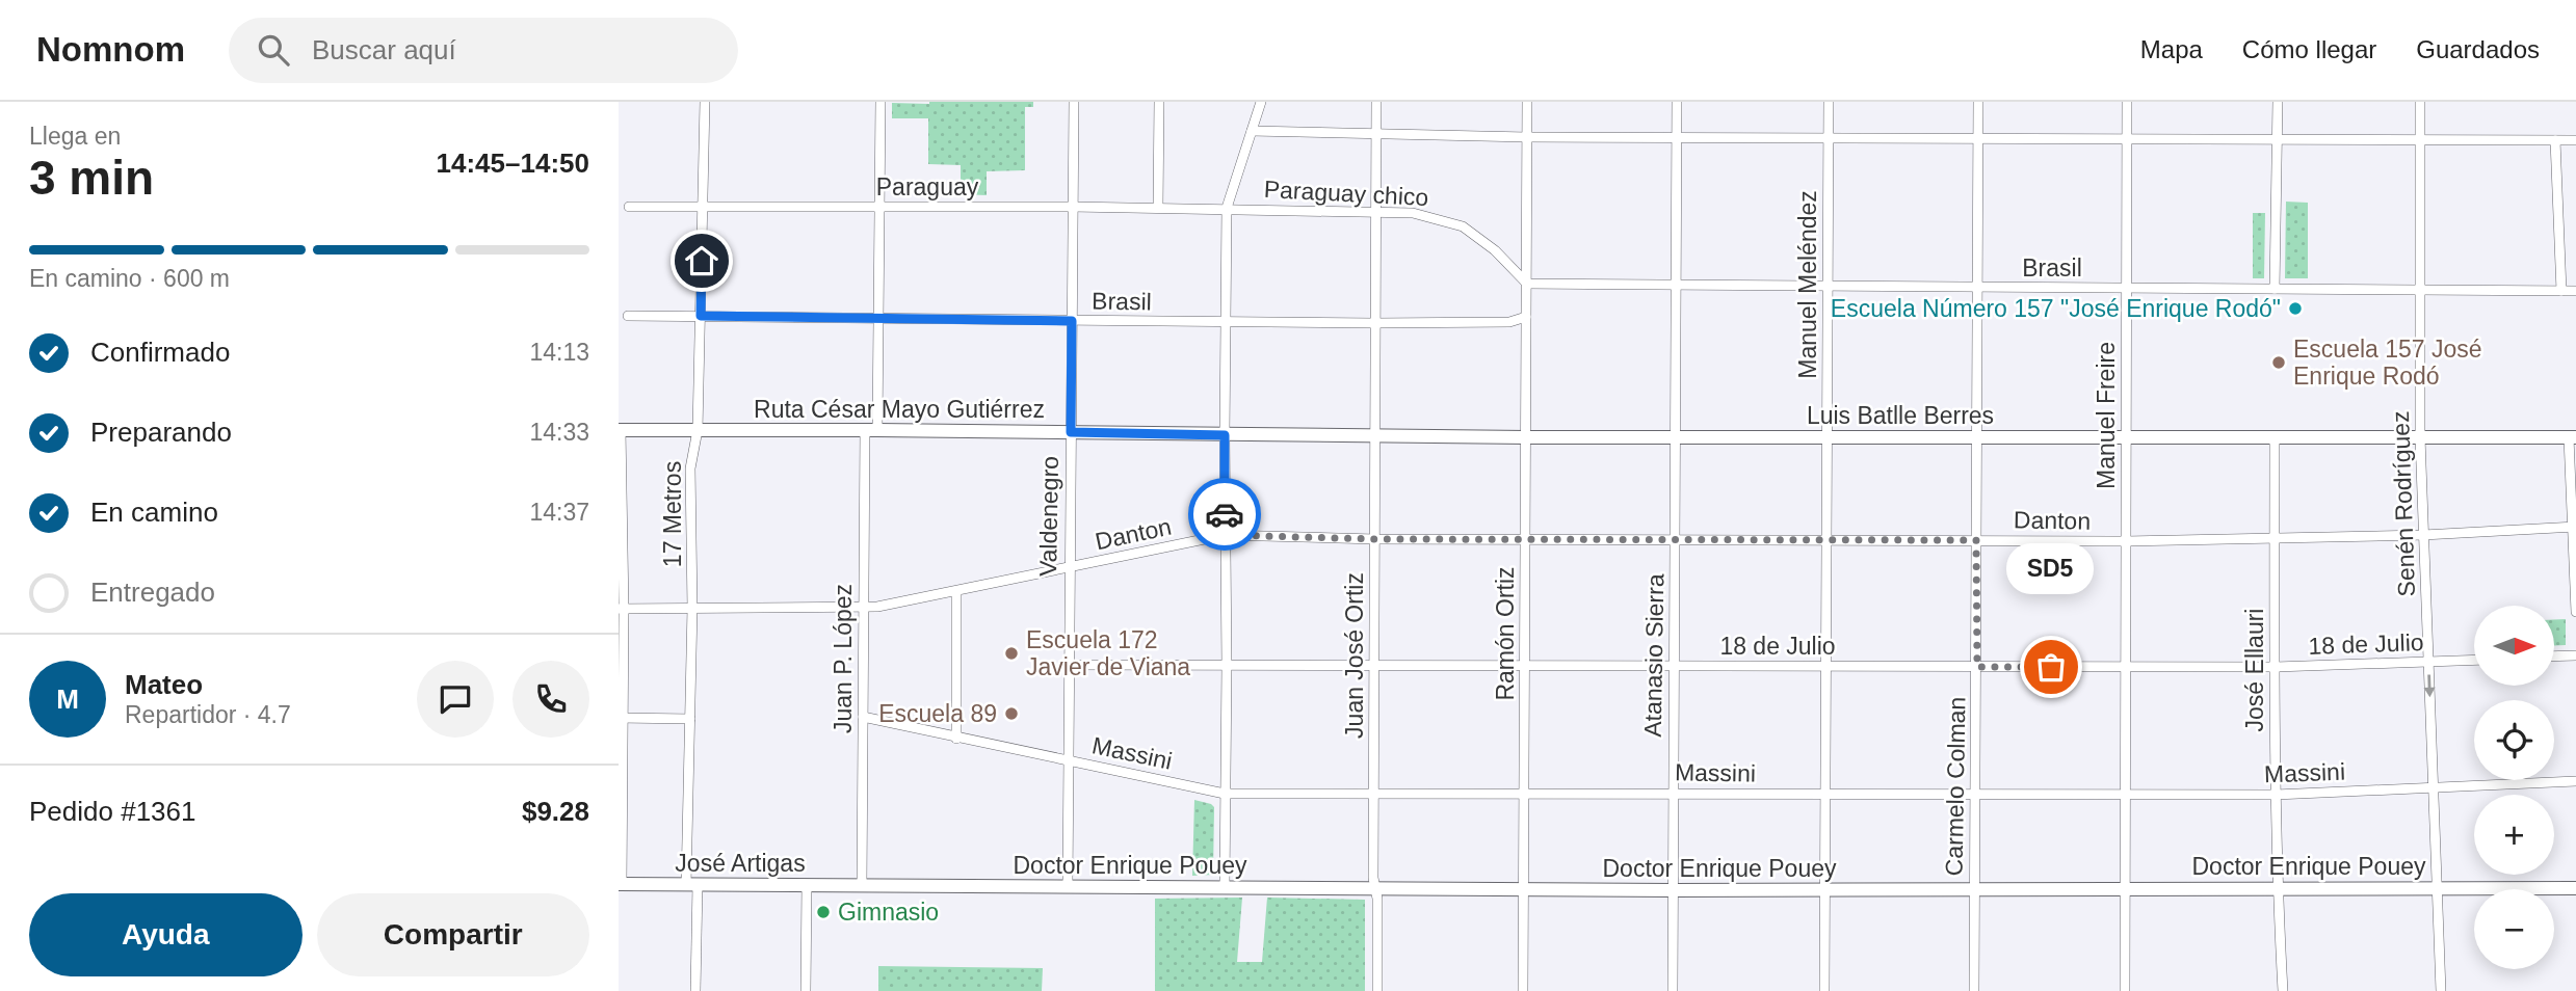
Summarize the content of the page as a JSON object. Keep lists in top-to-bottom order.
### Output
{
  "streets": {
    "street": [
      "Paraguay",
      "Paraguay chico",
      "Brasil",
      "Manuel Meléndez",
      "Ruta César Mayo Gutiérrez",
      "Luis Batlle Berres",
      "Manuel Freire",
      "Senén Rodríguez",
      "17 Metros",
      "Valdenegro",
      "Danton",
      "Ramón Ortiz",
      "18 de Julio",
      "Juan José Ortiz",
      "Atanasio Sierra",
      "Juan P. López",
      "José Ellauri",
      "Massini",
      "Carmelo Colman",
      "José Artigas",
      "Doctor Enrique Pouey"
    ]
  },
  "crossings": [
    ["Paraguay", "Paraguay chico"],
    ["Paraguay", "17 Metros"],
    ["Paraguay", "Valdenegro"],
    ["Paraguay", "Juan P. López"],
    ["Paraguay chico", "Brasil"],
    ["Paraguay chico", "Ramón Ortiz"],
    ["Paraguay chico", "Juan José Ortiz"],
    ["Brasil", "Manuel Meléndez"],
    ["Brasil", "Manuel Freire"],
    ["Brasil", "Senén Rodríguez"],
    ["Brasil", "17 Metros"],
    ["Brasil", "Valdenegro"],
    ["Brasil", "Ramón Ortiz"],
    ["Brasil", "Juan José Ortiz"],
    ["Brasil", "Atanasio Sierra"],
    ["Brasil", "Juan P. López"],
    ["Brasil", "Carmelo Colman"],
    ["Manuel Meléndez", "Luis Batlle Berres"],
    ["Manuel Meléndez", "Danton"],
    ["Manuel Meléndez", "18 de Julio"],
    ["Manuel Meléndez", "Massini"],
    ["Manuel Meléndez", "Doctor Enrique Pouey"],
    ["Ruta César Mayo Gutiérrez", "Luis Batlle Berres"],
    ["Ruta César Mayo Gutiérrez", "17 Metros"],
    ["Ruta César Mayo Gutiérrez", "Valdenegro"],
    ["Ruta César Mayo Gutiérrez", "Juan P. López"],
    ["Luis Batlle Berres", "Manuel Freire"],
    ["Luis Batlle Berres", "Senén Rodríguez"],
    ["Luis Batlle Berres", "Ramón Ortiz"],
    ["Luis Batlle Berres", "Juan José Ortiz"],
    ["Luis Batlle Berres", "Atanasio Sierra"],
    ["Luis Batlle Berres", "José Ellauri"],
    ["Luis Batlle Berres", "Carmelo Colman"],
    ["Manuel Freire", "Danton"],
    ["Manuel Freire", "18 de Julio"],
    ["Manuel Freire", "Massini"],
    ["Manuel Freire", "Doctor Enrique Pouey"],
    ["Senén Rodríguez", "Danton"],
    ["Senén Rodríguez", "18 de Julio"],
    ["Senén Rodríguez", "Massini"],
    ["Senén Rodríguez", "Doctor Enrique Pouey"],
    ["17 Metros", "Danton"],
    ["17 Metros", "José Artigas"],
    ["Valdenegro", "Danton"],
    ["Valdenegro", "18 de Julio"],
    ["Valdenegro", "Massini"],
    ["Valdenegro", "Doctor Enrique Pouey"],
    ["Danton", "Ramón Ortiz"],
    ["Danton", "Juan José Ortiz"],
    ["Danton", "Atanasio Sierra"],
    ["Danton", "Juan P. López"],
    ["Danton", "José Ellauri"],
    ["Danton", "Carmelo Colman"],
    ["Ramón Ortiz", "18 de Julio"],
    ["Ramón Ortiz", "Massini"],
    ["Ramón Ortiz", "Doctor Enrique Pouey"],
    ["18 de Julio", "Juan José Ortiz"],
    ["18 de Julio", "Atanasio Sierra"],
    ["18 de Julio", "José Ellauri"],
    ["18 de Julio", "Carmelo Colman"],
    ["Juan José Ortiz", "Massini"],
    ["Juan José Ortiz", "Doctor Enrique Pouey"],
    ["Atanasio Sierra", "Massini"],
    ["Atanasio Sierra", "Doctor Enrique Pouey"],
    ["Juan P. López", "Massini"],
    ["Juan P. López", "José Artigas"],
    ["Juan P. López", "Doctor Enrique Pouey"],
    ["José Ellauri", "Massini"],
    ["José Ellauri", "Doctor Enrique Pouey"],
    ["Massini", "Carmelo Colman"],
    ["Carmelo Colman", "Doctor Enrique Pouey"],
    ["José Artigas", "Doctor Enrique Pouey"]
  ],
  "places": [
    "Escuela Número 157 \"José Enrique Rodó\"",
    "Escuela 157 José Enrique Rodó",
    "Escuela 172 Javier de Viana",
    "SD5",
    "Escuela 89",
    "Gimnasio"
  ],
  "north": "right",
  "page": {
    "header": "Nomnom",
    "search": "Buscar aquí",
    "nav": ["Mapa", "Cómo llegar", "Guardados"],
    "heading": ["3 min", "Llega en", "14:45–14:50"],
    "panel": [
      "Mateo",
      "Repartidor · 4.7",
      "Pedido #1361",
      "$9.28"
    ],
    "bar": "En camino · 600 m",
    "list": [
      ["Confirmado", "14:13"],
      ["Preparando", "14:33"],
      ["En camino", "14:37"],
      "Entregado"
    ],
    "bubble": "SD5",
    "map_buttons": ["+", "−"],
    "round": "M",
    "buttons": ["Ayuda", "Compartir"]
  }
}
